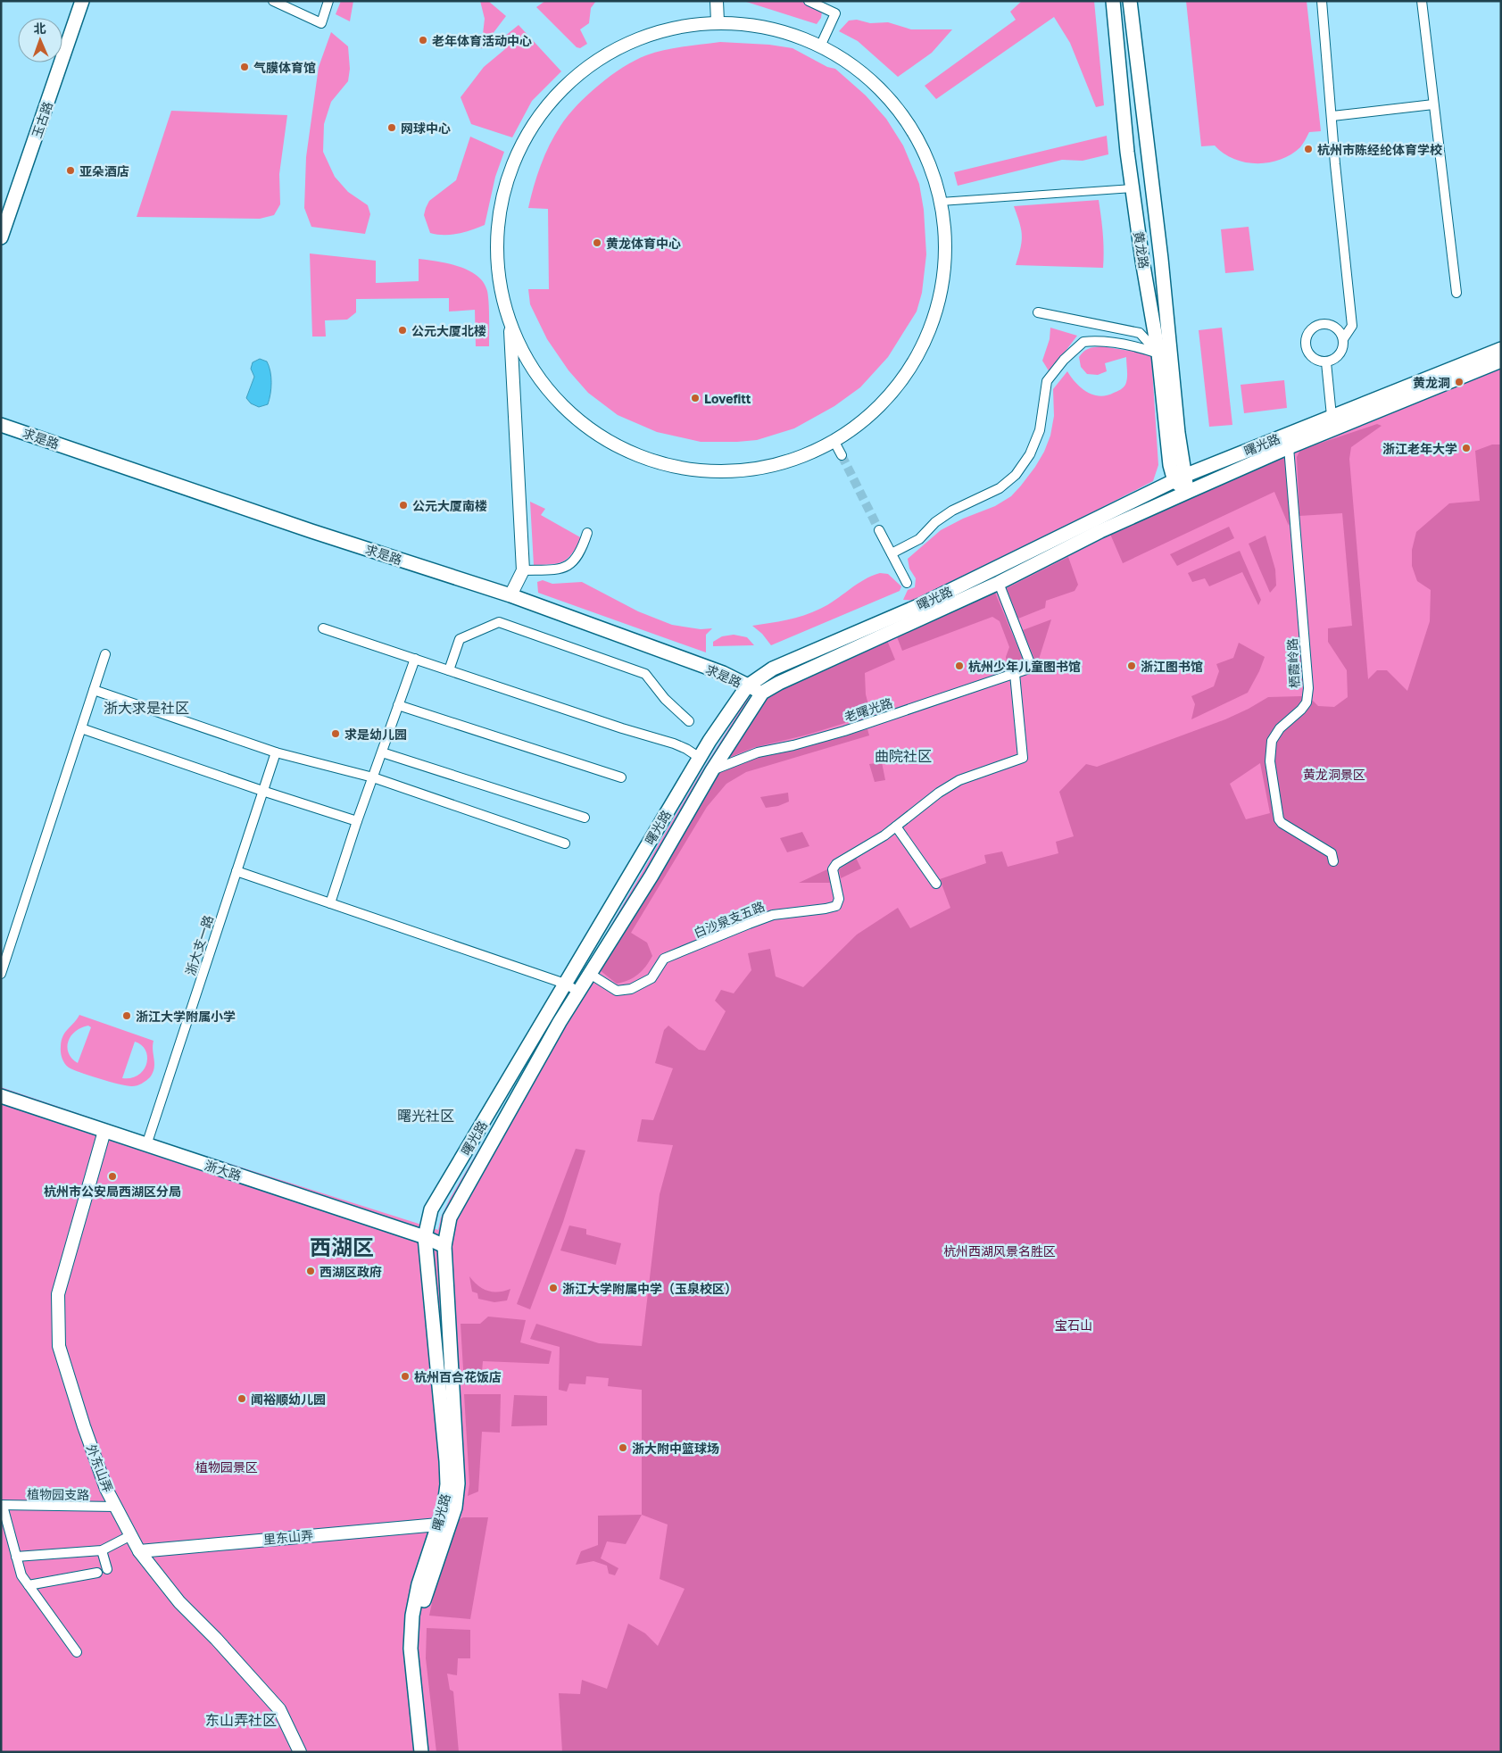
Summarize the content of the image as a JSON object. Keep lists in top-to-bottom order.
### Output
{
  "streets": {
    "main road": [
      "玉古路",
      "黄龙路",
      "求是路",
      "曙光路",
      "浙大路"
    ],
    "street": [
      "栖霞岭路",
      "老曙光路",
      "白沙泉支五路",
      "浙大支一路",
      "外东山弄",
      "植物园支路",
      "里东山弄"
    ]
  },
  "crossings": [
    ["黄龙路", "曙光路"],
    ["求是路", "曙光路"],
    ["曙光路", "栖霞岭路"],
    ["曙光路", "老曙光路"],
    ["曙光路", "白沙泉支五路"],
    ["曙光路", "浙大路"],
    ["曙光路", "里东山弄"],
    ["浙大支一路", "浙大路"],
    ["浙大路", "外东山弄"],
    ["外东山弄", "植物园支路"],
    ["外东山弄", "里东山弄"]
  ],
  "districts": [
    "浙大求是社区",
    "曲院社区",
    "曙光社区",
    "西湖区",
    "东山弄社区"
  ],
  "parks": [
    "黄龙洞景区",
    "杭州西湖风景名胜区",
    "宝石山",
    "植物园景区"
  ],
  "places": [
    "老年体育活动中心",
    "气膜体育馆",
    "网球中心",
    "杭州市陈经纶体育学校",
    "亚朵酒店",
    "黄龙体育中心",
    "公元大厦北楼",
    "黄龙洞",
    "Lovefitt",
    "浙江老年大学",
    "公元大厦南楼",
    "杭州少年儿童图书馆",
    "浙江图书馆",
    "求是幼儿园",
    "浙江大学附属小学",
    "杭州市公安局西湖区分局",
    "西湖区政府",
    "浙江大学附属中学（玉泉校区）",
    "杭州百合花饭店",
    "闻裕顺幼儿园",
    "浙大附中篮球场"
  ],
  "north": "top"
}
